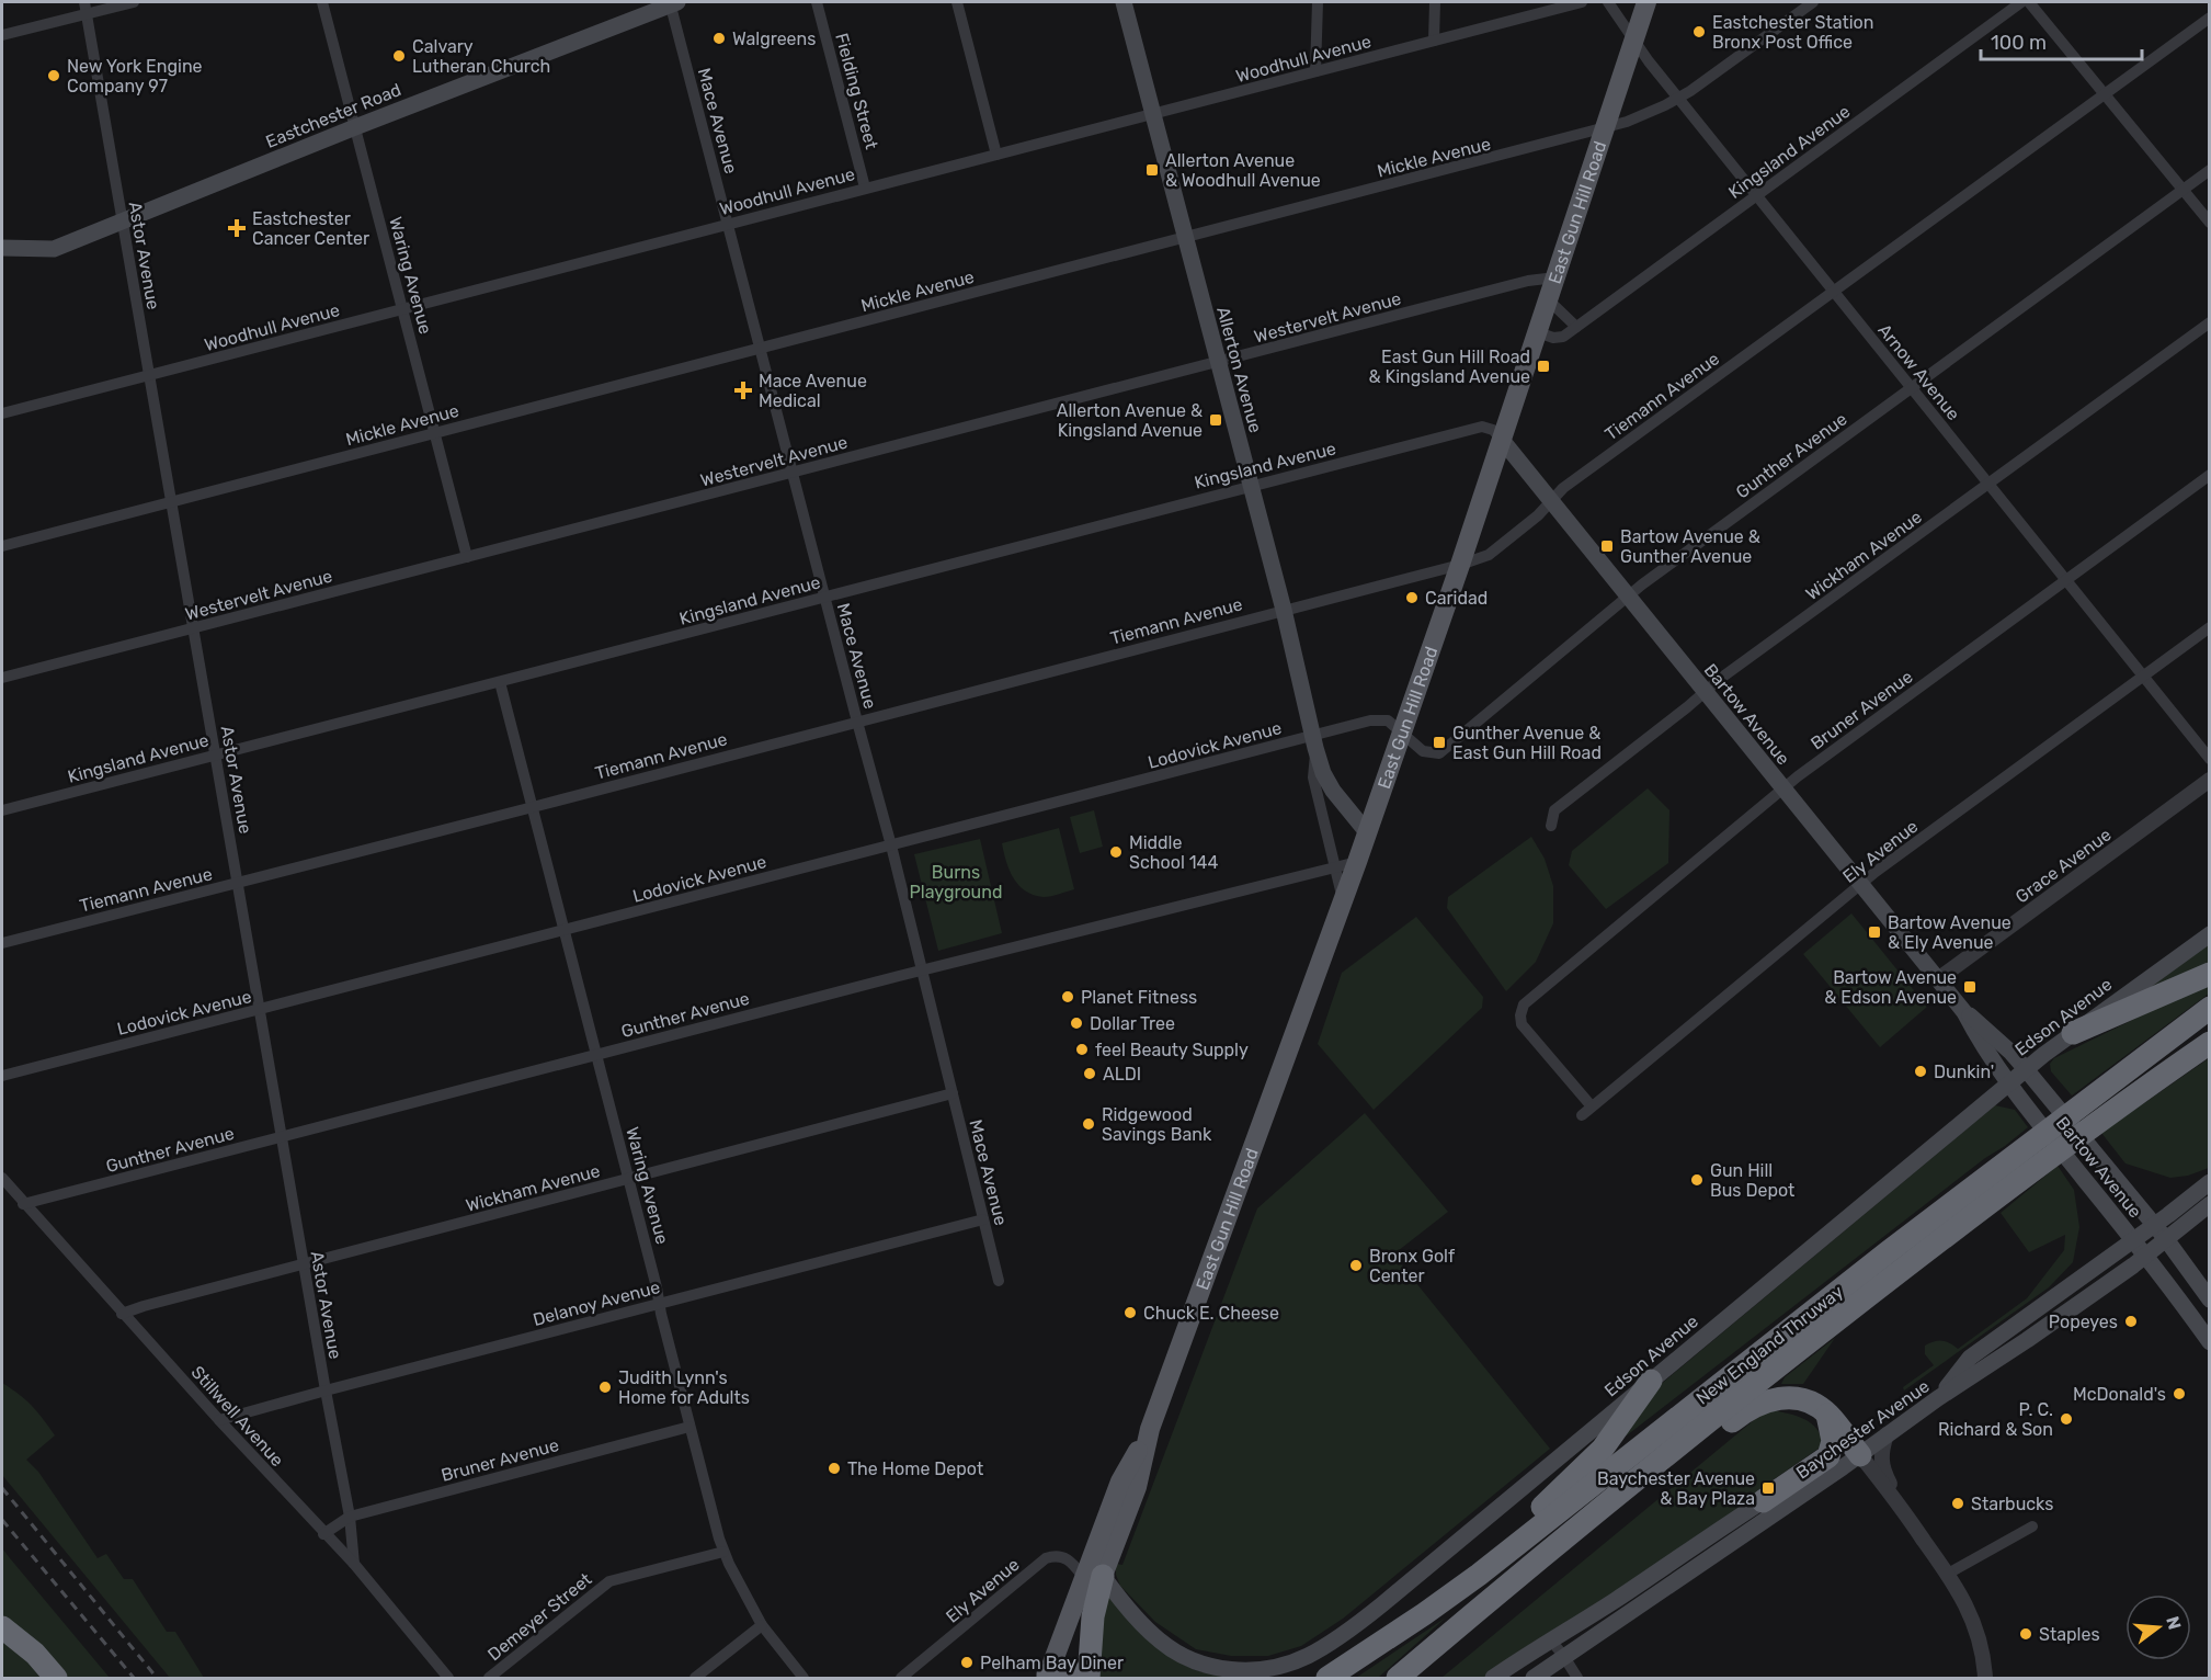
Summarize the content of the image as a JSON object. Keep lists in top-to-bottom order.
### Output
{
  "streets": {
    "highway": ["New England Thruway"],
    "main road": [
      "Eastchester Road",
      "East Gun Hill Road",
      "Allerton Avenue",
      "Bartow Avenue",
      "Edson Avenue",
      "Baychester Avenue"
    ],
    "street": [
      "Woodhull Avenue",
      "Fielding Street",
      "Mace Avenue",
      "Kingsland Avenue",
      "Mickle Avenue",
      "Astor Avenue",
      "Waring Avenue",
      "Westervelt Avenue",
      "Arnow Avenue",
      "Tiemann Avenue",
      "Gunther Avenue",
      "Wickham Avenue",
      "Bruner Avenue",
      "Lodovick Avenue",
      "Ely Avenue",
      "Grace Avenue",
      "Delanoy Avenue",
      "Stillwell Avenue",
      "Demeyer Street"
    ]
  },
  "crossings": [
    ["Woodhull Avenue", "Fielding Street"],
    ["Woodhull Avenue", "Mace Avenue"],
    ["Woodhull Avenue", "Astor Avenue"],
    ["Woodhull Avenue", "Waring Avenue"],
    ["Woodhull Avenue", "Allerton Avenue"],
    ["Eastchester Road", "Mace Avenue"],
    ["Eastchester Road", "Astor Avenue"],
    ["Eastchester Road", "Waring Avenue"],
    ["Mace Avenue", "Kingsland Avenue"],
    ["Mace Avenue", "Mickle Avenue"],
    ["Mace Avenue", "Westervelt Avenue"],
    ["Mace Avenue", "Tiemann Avenue"],
    ["Mace Avenue", "Gunther Avenue"],
    ["Mace Avenue", "Wickham Avenue"],
    ["Mace Avenue", "Lodovick Avenue"],
    ["Mace Avenue", "Delanoy Avenue"],
    ["Kingsland Avenue", "East Gun Hill Road"],
    ["Kingsland Avenue", "Astor Avenue"],
    ["Kingsland Avenue", "Waring Avenue"],
    ["Kingsland Avenue", "Allerton Avenue"],
    ["Kingsland Avenue", "Arnow Avenue"],
    ["Kingsland Avenue", "Bartow Avenue"],
    ["Mickle Avenue", "East Gun Hill Road"],
    ["Mickle Avenue", "Astor Avenue"],
    ["Mickle Avenue", "Waring Avenue"],
    ["Mickle Avenue", "Allerton Avenue"],
    ["Mickle Avenue", "Arnow Avenue"],
    ["East Gun Hill Road", "Westervelt Avenue"],
    ["East Gun Hill Road", "Allerton Avenue"],
    ["East Gun Hill Road", "Arnow Avenue"],
    ["East Gun Hill Road", "Tiemann Avenue"],
    ["East Gun Hill Road", "Gunther Avenue"],
    ["East Gun Hill Road", "Bartow Avenue"],
    ["East Gun Hill Road", "Lodovick Avenue"],
    ["East Gun Hill Road", "Ely Avenue"],
    ["East Gun Hill Road", "Edson Avenue"],
    ["Astor Avenue", "Westervelt Avenue"],
    ["Astor Avenue", "Tiemann Avenue"],
    ["Astor Avenue", "Gunther Avenue"],
    ["Astor Avenue", "Wickham Avenue"],
    ["Astor Avenue", "Bruner Avenue"],
    ["Astor Avenue", "Lodovick Avenue"],
    ["Astor Avenue", "Delanoy Avenue"],
    ["Astor Avenue", "Stillwell Avenue"],
    ["Waring Avenue", "Westervelt Avenue"],
    ["Waring Avenue", "Tiemann Avenue"],
    ["Waring Avenue", "Gunther Avenue"],
    ["Waring Avenue", "Wickham Avenue"],
    ["Waring Avenue", "Bruner Avenue"],
    ["Waring Avenue", "Lodovick Avenue"],
    ["Waring Avenue", "Delanoy Avenue"],
    ["Waring Avenue", "Demeyer Street"],
    ["Westervelt Avenue", "Allerton Avenue"],
    ["Allerton Avenue", "Tiemann Avenue"],
    ["Allerton Avenue", "Gunther Avenue"],
    ["Allerton Avenue", "Lodovick Avenue"],
    ["Arnow Avenue", "Tiemann Avenue"],
    ["Arnow Avenue", "Gunther Avenue"],
    ["Arnow Avenue", "Wickham Avenue"],
    ["Arnow Avenue", "Bruner Avenue"],
    ["Arnow Avenue", "Ely Avenue"],
    ["Tiemann Avenue", "Bartow Avenue"],
    ["Gunther Avenue", "Bartow Avenue"],
    ["Gunther Avenue", "Lodovick Avenue"],
    ["Gunther Avenue", "Stillwell Avenue"],
    ["Wickham Avenue", "Bartow Avenue"],
    ["Wickham Avenue", "Stillwell Avenue"],
    ["Bruner Avenue", "Bartow Avenue"],
    ["Bruner Avenue", "Ely Avenue"],
    ["Bruner Avenue", "Stillwell Avenue"],
    ["Bartow Avenue", "Ely Avenue"],
    ["Bartow Avenue", "Grace Avenue"],
    ["Bartow Avenue", "Edson Avenue"],
    ["Bartow Avenue", "Baychester Avenue"],
    ["Ely Avenue", "Edson Avenue"],
    ["Delanoy Avenue", "Stillwell Avenue"]
  ],
  "parks": ["Burns Playground"],
  "places": {
    "other": [
      "Eastchester Station Bronx Post Office",
      "Walgreens",
      "Calvary Lutheran Church",
      "New York Engine Company 97",
      "Caridad",
      "Middle School 144",
      "Planet Fitness",
      "Dollar Tree",
      "feel Beauty Supply",
      "Dunkin'",
      "ALDI",
      "Ridgewood Savings Bank",
      "Gun Hill Bus Depot",
      "Bronx Golf Center",
      "Chuck E. Cheese",
      "Popeyes",
      "Judith Lynn's Home for Adults",
      "McDonald's",
      "P. C. Richard & Son",
      "The Home Depot",
      "Starbucks",
      "Staples",
      "Pelham Bay Diner"
    ],
    "transit": [
      "Allerton Avenue & Woodhull Avenue",
      "East Gun Hill Road & Kingsland Avenue",
      "Allerton Avenue & Kingsland Avenue",
      "Bartow Avenue & Gunther Avenue",
      "Gunther Avenue & East Gun Hill Road",
      "Bartow Avenue & Ely Avenue",
      "Bartow Avenue & Edson Avenue",
      "Baychester Avenue & Bay Plaza"
    ],
    "health": ["Eastchester Cancer Center", "Mace Avenue Medical"]
  },
  "scale_bar": "100 m",
  "north": "right"
}
